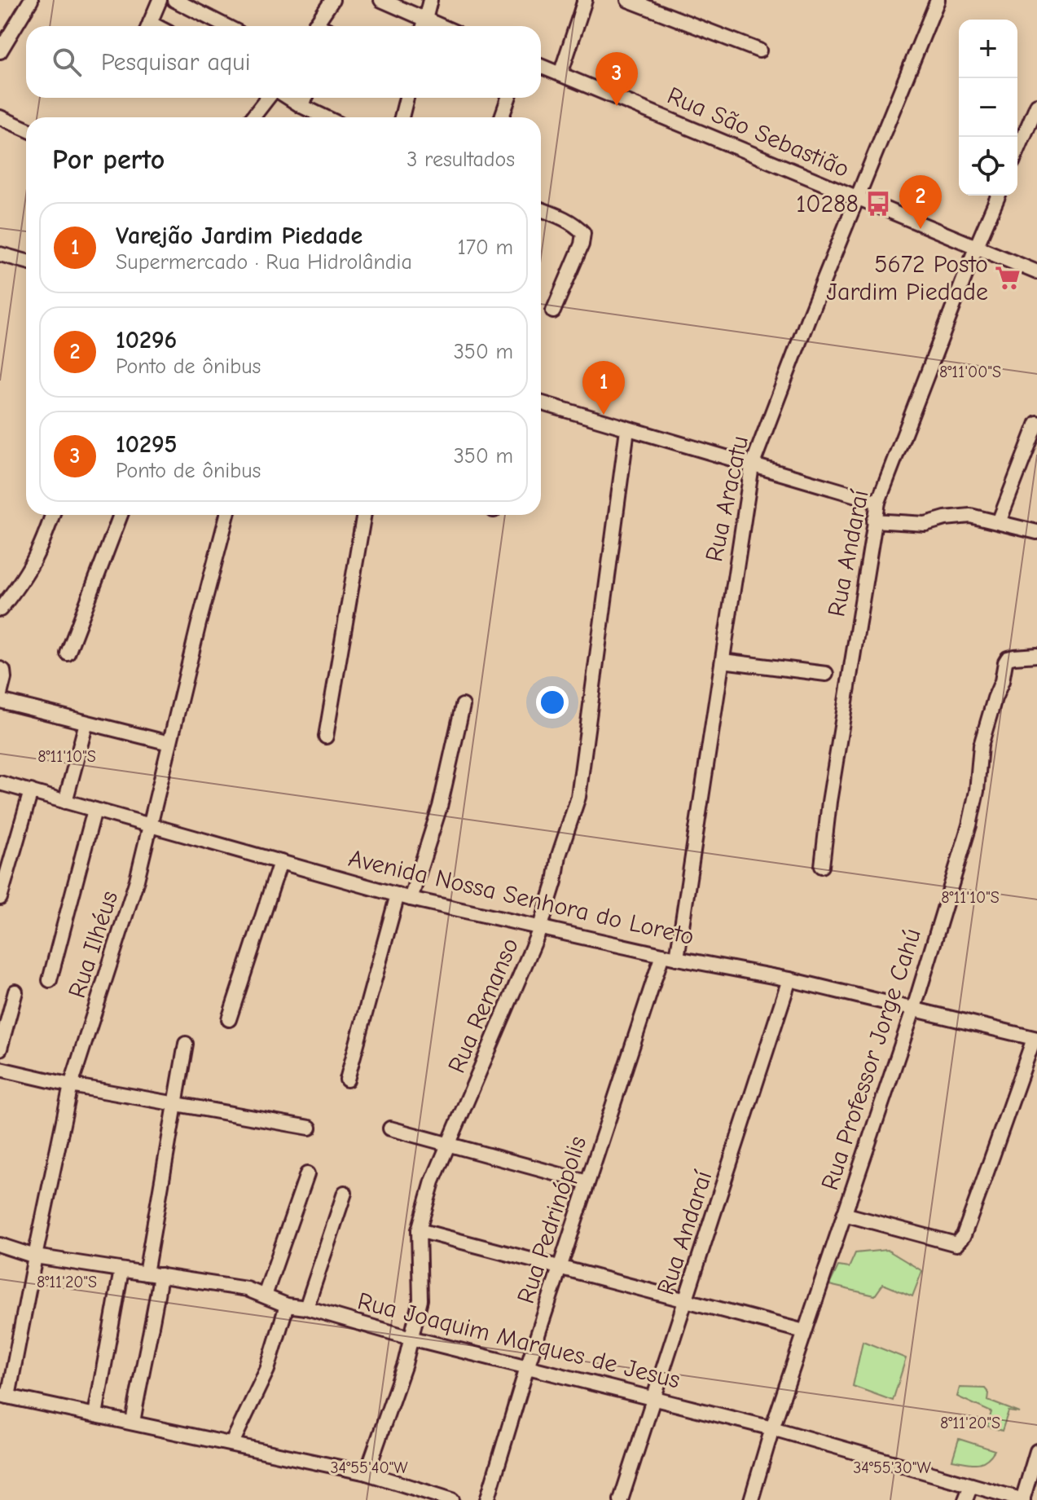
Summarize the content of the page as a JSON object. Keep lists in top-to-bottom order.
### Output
{
  "streets": {
    "street": [
      "Rua São Sebastião",
      "Rua Aracatu",
      "Rua Andaraí",
      "Avenida Nossa Senhora do Loreto",
      "Rua Ilhéus",
      "Rua Remanso",
      "Rua Professor Jorge Cahú",
      "Rua Pedrinópolis",
      "Rua Joaquim Marques de Jesus"
    ]
  },
  "crossings": [
    ["Rua São Sebastião", "Rua Aracatu"],
    ["Rua São Sebastião", "Rua Andaraí"],
    ["Rua Aracatu", "Avenida Nossa Senhora do Loreto"],
    ["Rua Andaraí", "Avenida Nossa Senhora do Loreto"],
    ["Rua Andaraí", "Rua Joaquim Marques de Jesus"],
    ["Avenida Nossa Senhora do Loreto", "Rua Ilhéus"],
    ["Avenida Nossa Senhora do Loreto", "Rua Remanso"],
    ["Avenida Nossa Senhora do Loreto", "Rua Professor Jorge Cahú"],
    ["Avenida Nossa Senhora do Loreto", "Rua Pedrinópolis"],
    ["Rua Ilhéus", "Rua Joaquim Marques de Jesus"],
    ["Rua Remanso", "Rua Joaquim Marques de Jesus"],
    ["Rua Professor Jorge Cahú", "Rua Joaquim Marques de Jesus"],
    ["Rua Pedrinópolis", "Rua Joaquim Marques de Jesus"]
  ],
  "places": {
    "bus stop": ["10288"],
    "supermarket": ["5672 Posto Jardim Piedade"]
  },
  "page": {
    "map_buttons": ["+", "−"],
    "search": "Pesquisar aqui",
    "pins": ["3", "2", "1"],
    "heading": ["Por perto", "3 resultados"],
    "list": [
      {
        "mark": "1",
        "name": "Varejão Jardim Piedade",
        "note": "Supermercado · Rua Hidrolândia",
        "value": "170 m"
      },
      {
        "mark": "2",
        "name": "10296",
        "note": "Ponto de ônibus",
        "value": "350 m"
      },
      {
        "mark": "3",
        "name": "10295",
        "note": "Ponto de ônibus",
        "value": "350 m"
      }
    ]
  },
  "coordinates": [
    "8°11'00\"S",
    "8°11'10\"S",
    "8°11'20\"S",
    "34°55'40\"W",
    "34°55'30\"W"
  ]
}
